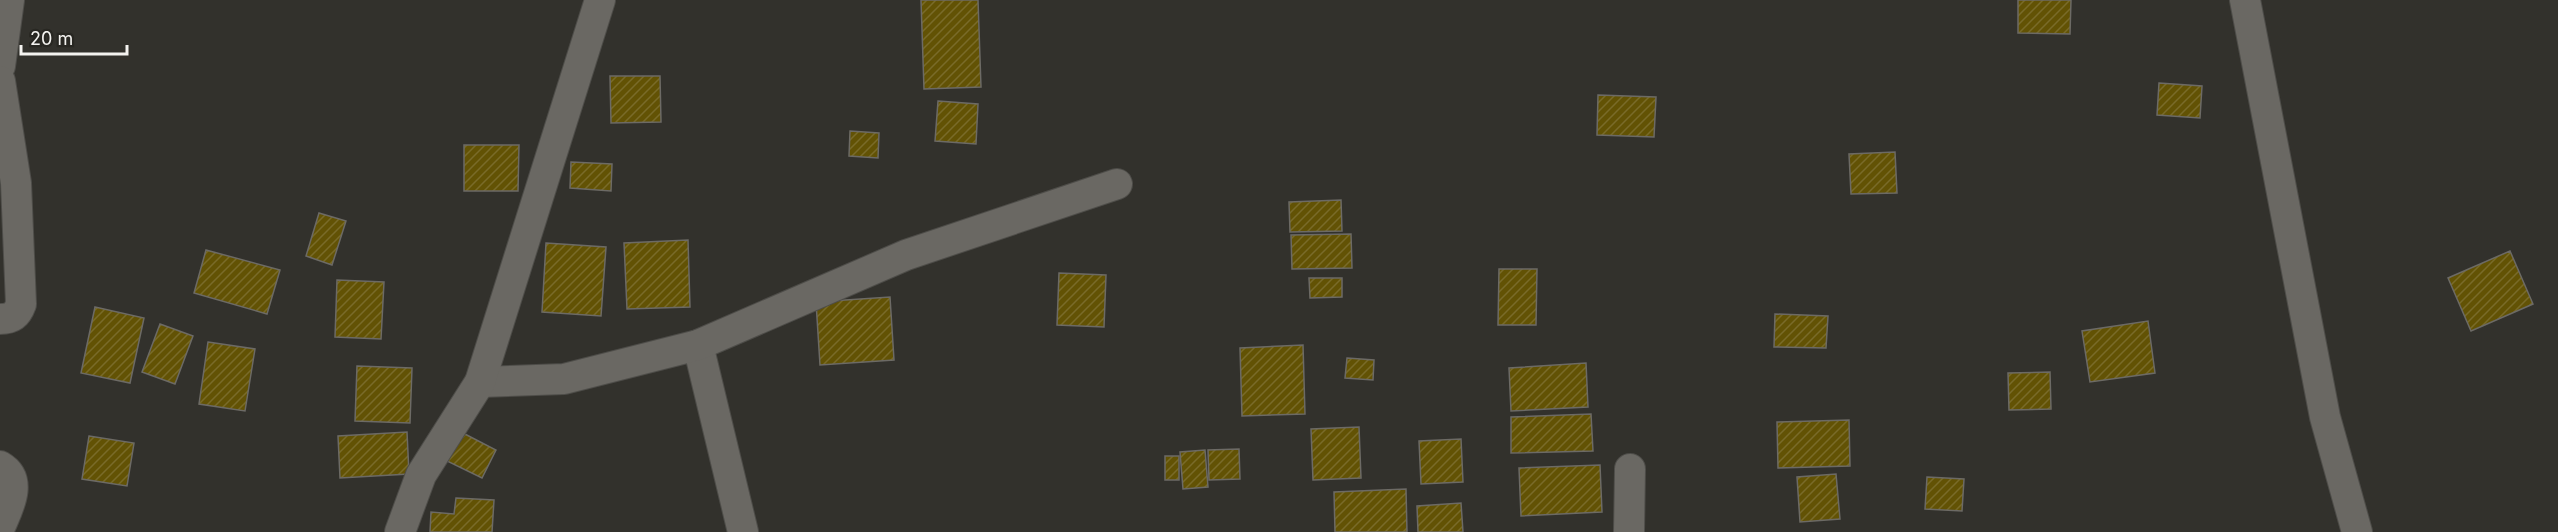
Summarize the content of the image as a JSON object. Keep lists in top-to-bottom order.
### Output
{
  "scale_bar": "20 m"
}
